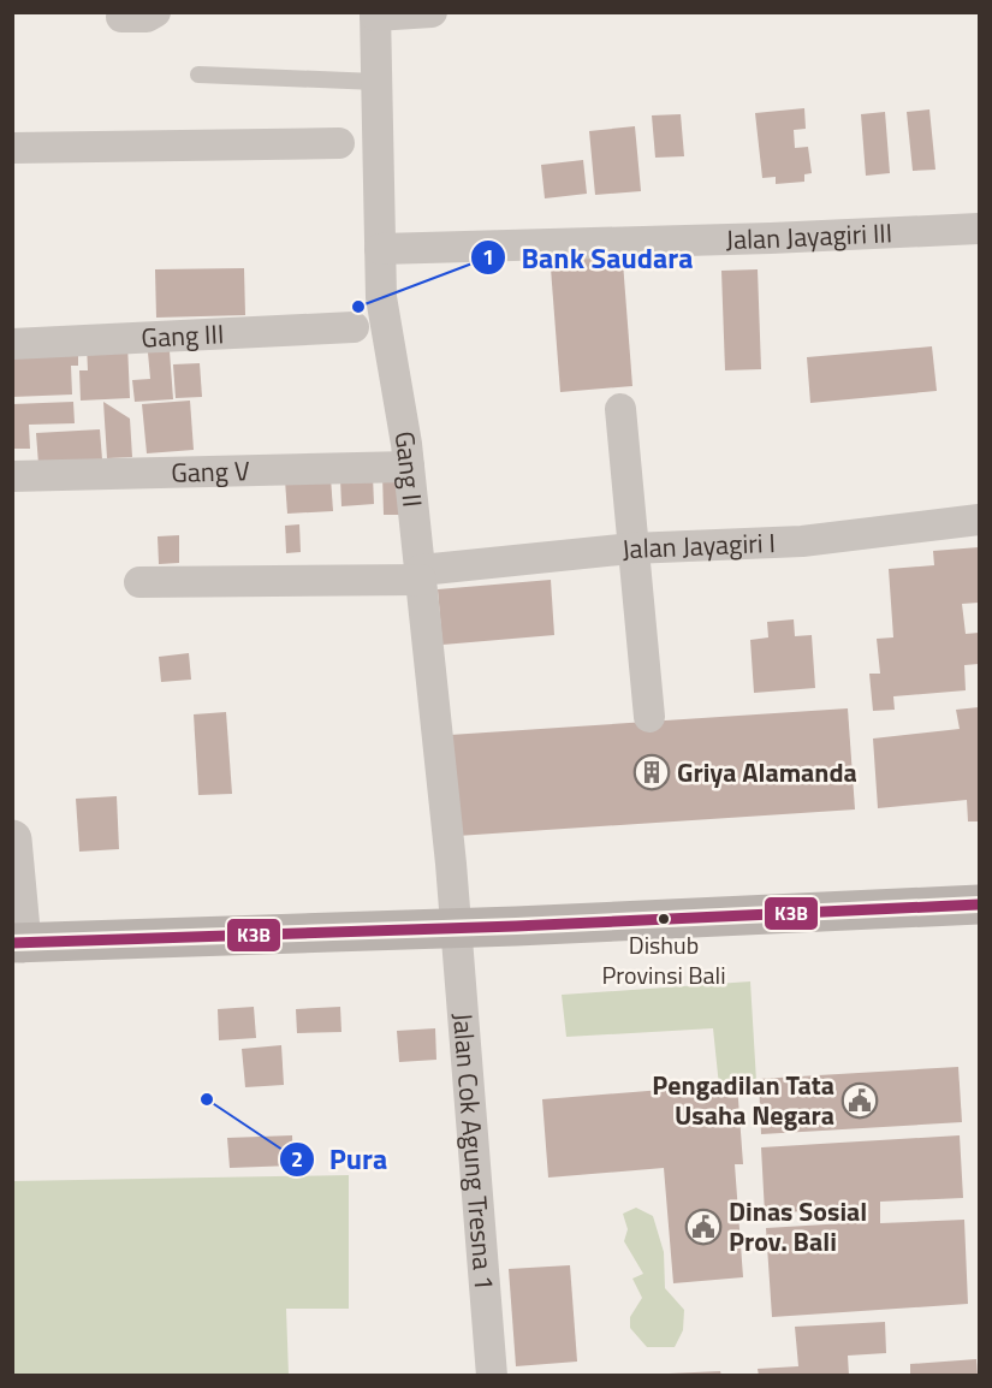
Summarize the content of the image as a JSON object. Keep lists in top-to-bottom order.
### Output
{
  "streets": {
    "street": [
      "Jalan Jayagiri III",
      "Gang III",
      "Gang II",
      "Gang V",
      "Jalan Jayagiri I",
      "Jalan Cok Agung Tresna 1"
    ]
  },
  "crossings": [
    ["Jalan Jayagiri III", "Gang II"],
    ["Gang II", "Gang V"],
    ["Gang II", "Jalan Jayagiri I"],
    ["Gang II", "Jalan Cok Agung Tresna 1"]
  ],
  "places": {
    "other": ["Bank Saudara", "Dishub Provinsi Bali", "Pura"],
    "building": ["Griya Alamanda"],
    "public building": ["Pengadilan Tata Usaha Negara", "Dinas Sosial Prov. Bali"]
  },
  "lines": ["transit line K3B"]
}
